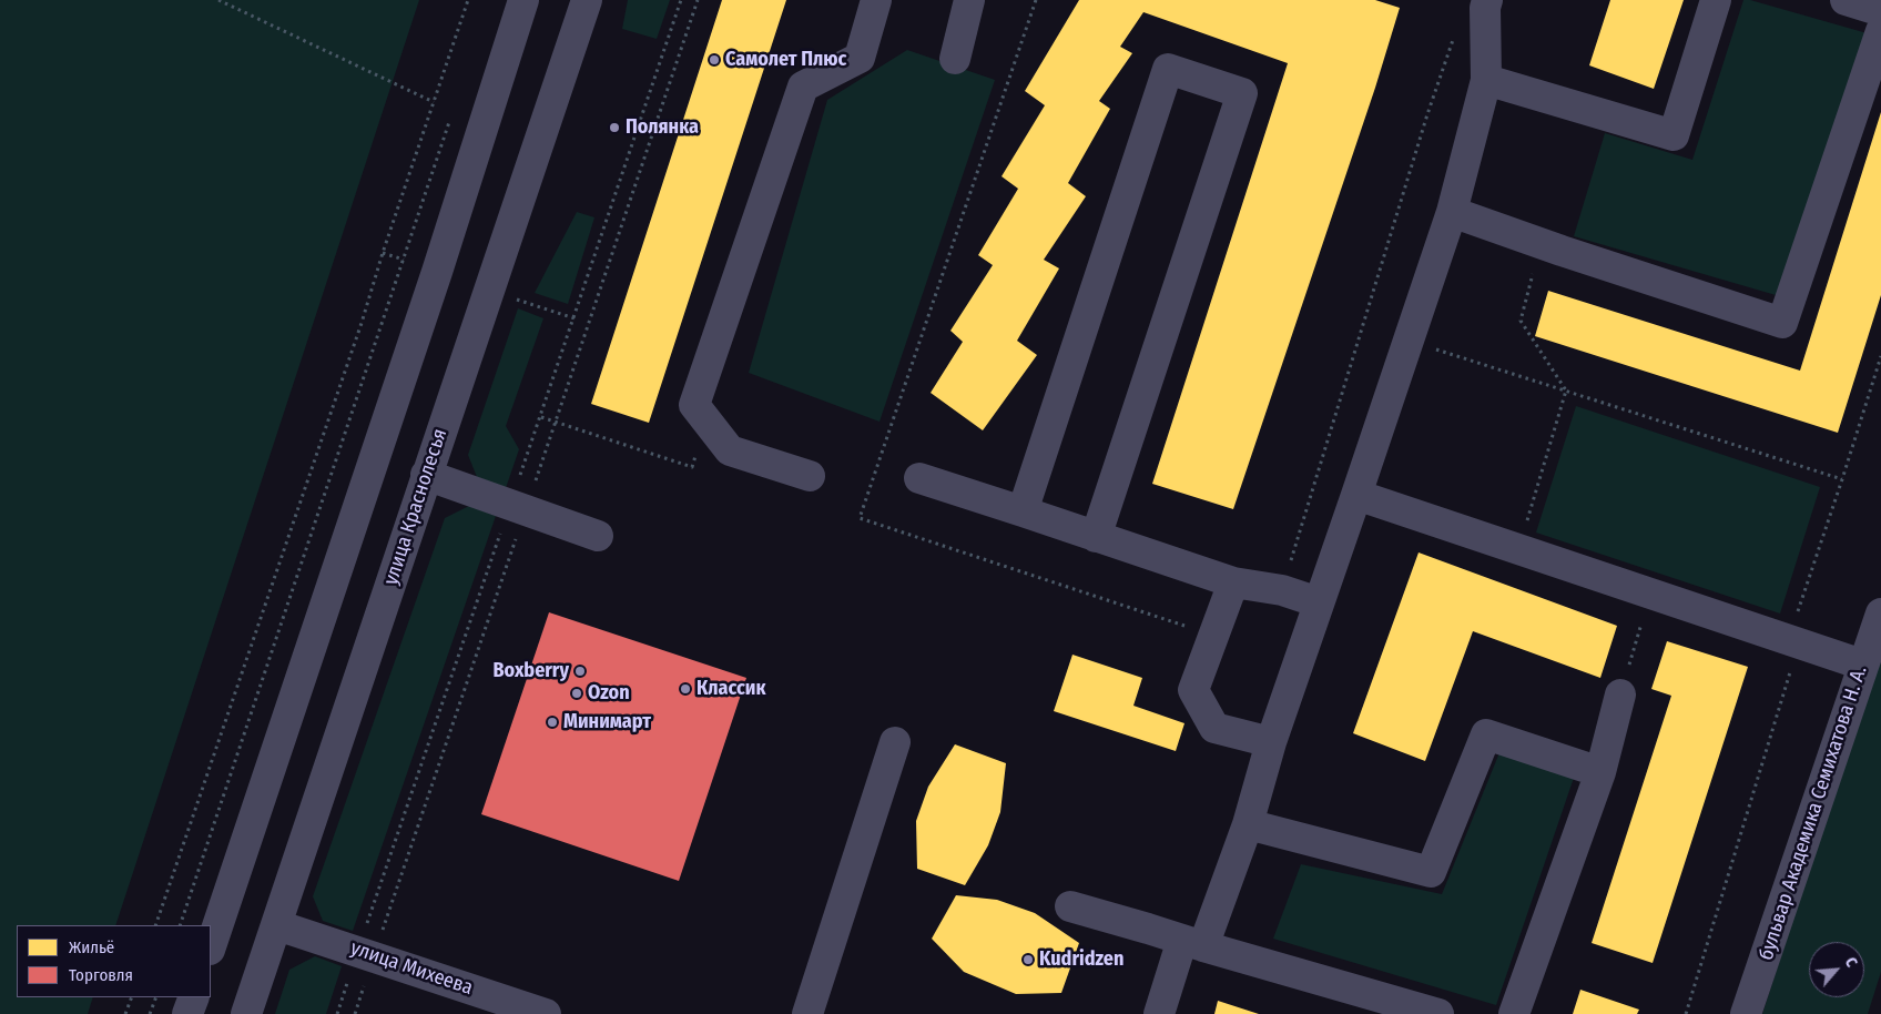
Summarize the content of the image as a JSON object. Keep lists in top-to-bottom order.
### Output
{
  "streets": {
    "street": ["улица Краснолесья", "бульвар Академика Семихатова Н. А.", "улица Михеева"]
  },
  "crossings": [
    ["улица Краснолесья", "улица Михеева"]
  ],
  "places": [
    "Самолет Плюс",
    "Полянка",
    "Boxberry",
    "Классик",
    "Ozon",
    "Минимарт",
    "Kudridzen"
  ],
  "legend": ["Жильё", "Торговля"],
  "north": "top right"
}
